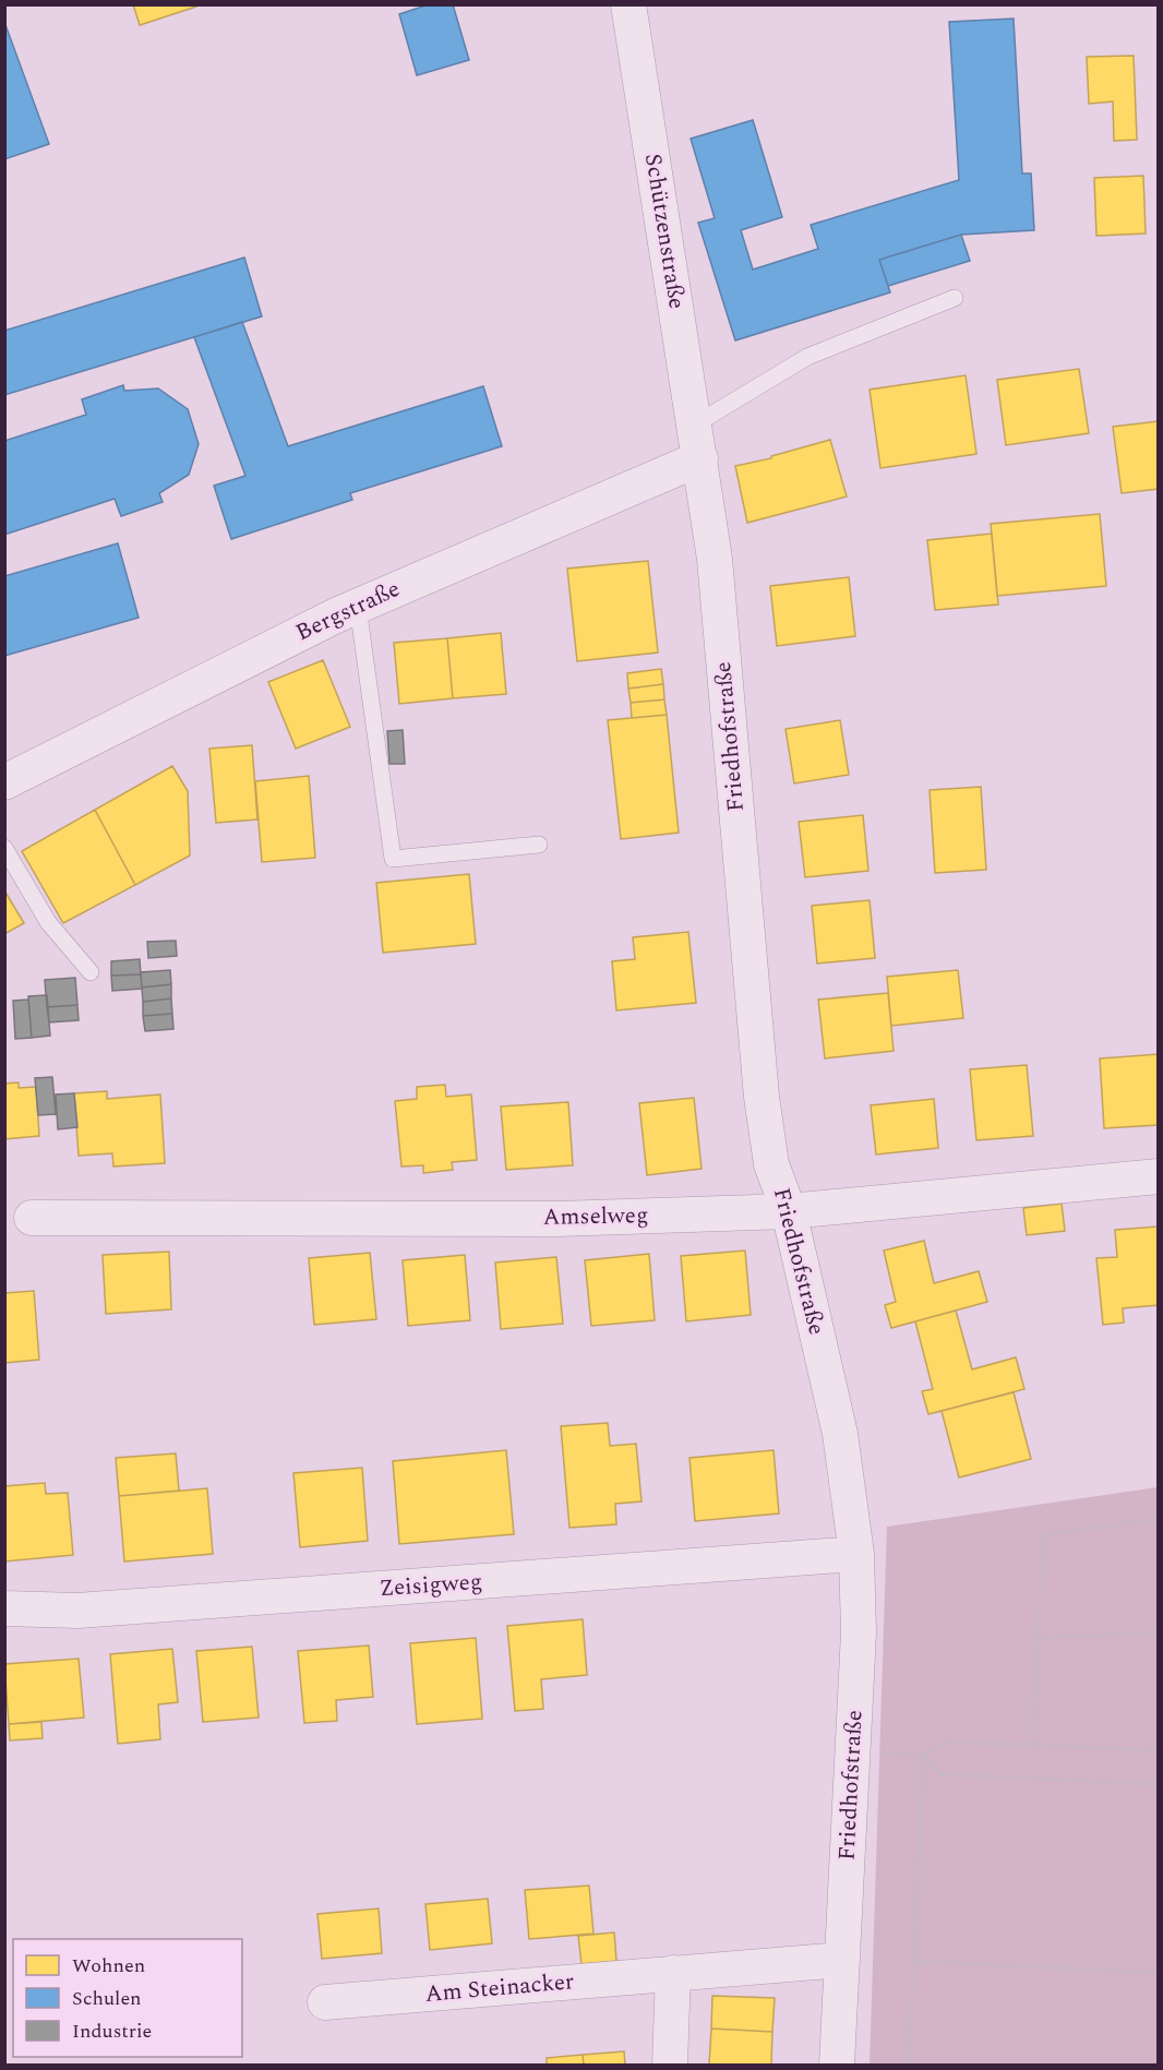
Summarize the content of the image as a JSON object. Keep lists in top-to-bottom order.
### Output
{
  "streets": {
    "street": [
      "Schützenstraße",
      "Bergstraße",
      "Friedhofstraße",
      "Amselweg",
      "Zeisigweg",
      "Am Steinacker"
    ]
  },
  "crossings": [
    ["Schützenstraße", "Bergstraße"],
    ["Schützenstraße", "Friedhofstraße"],
    ["Bergstraße", "Friedhofstraße"],
    ["Friedhofstraße", "Amselweg"],
    ["Friedhofstraße", "Zeisigweg"],
    ["Friedhofstraße", "Am Steinacker"]
  ],
  "legend": ["Wohnen", "Schulen", "Industrie"]
}
